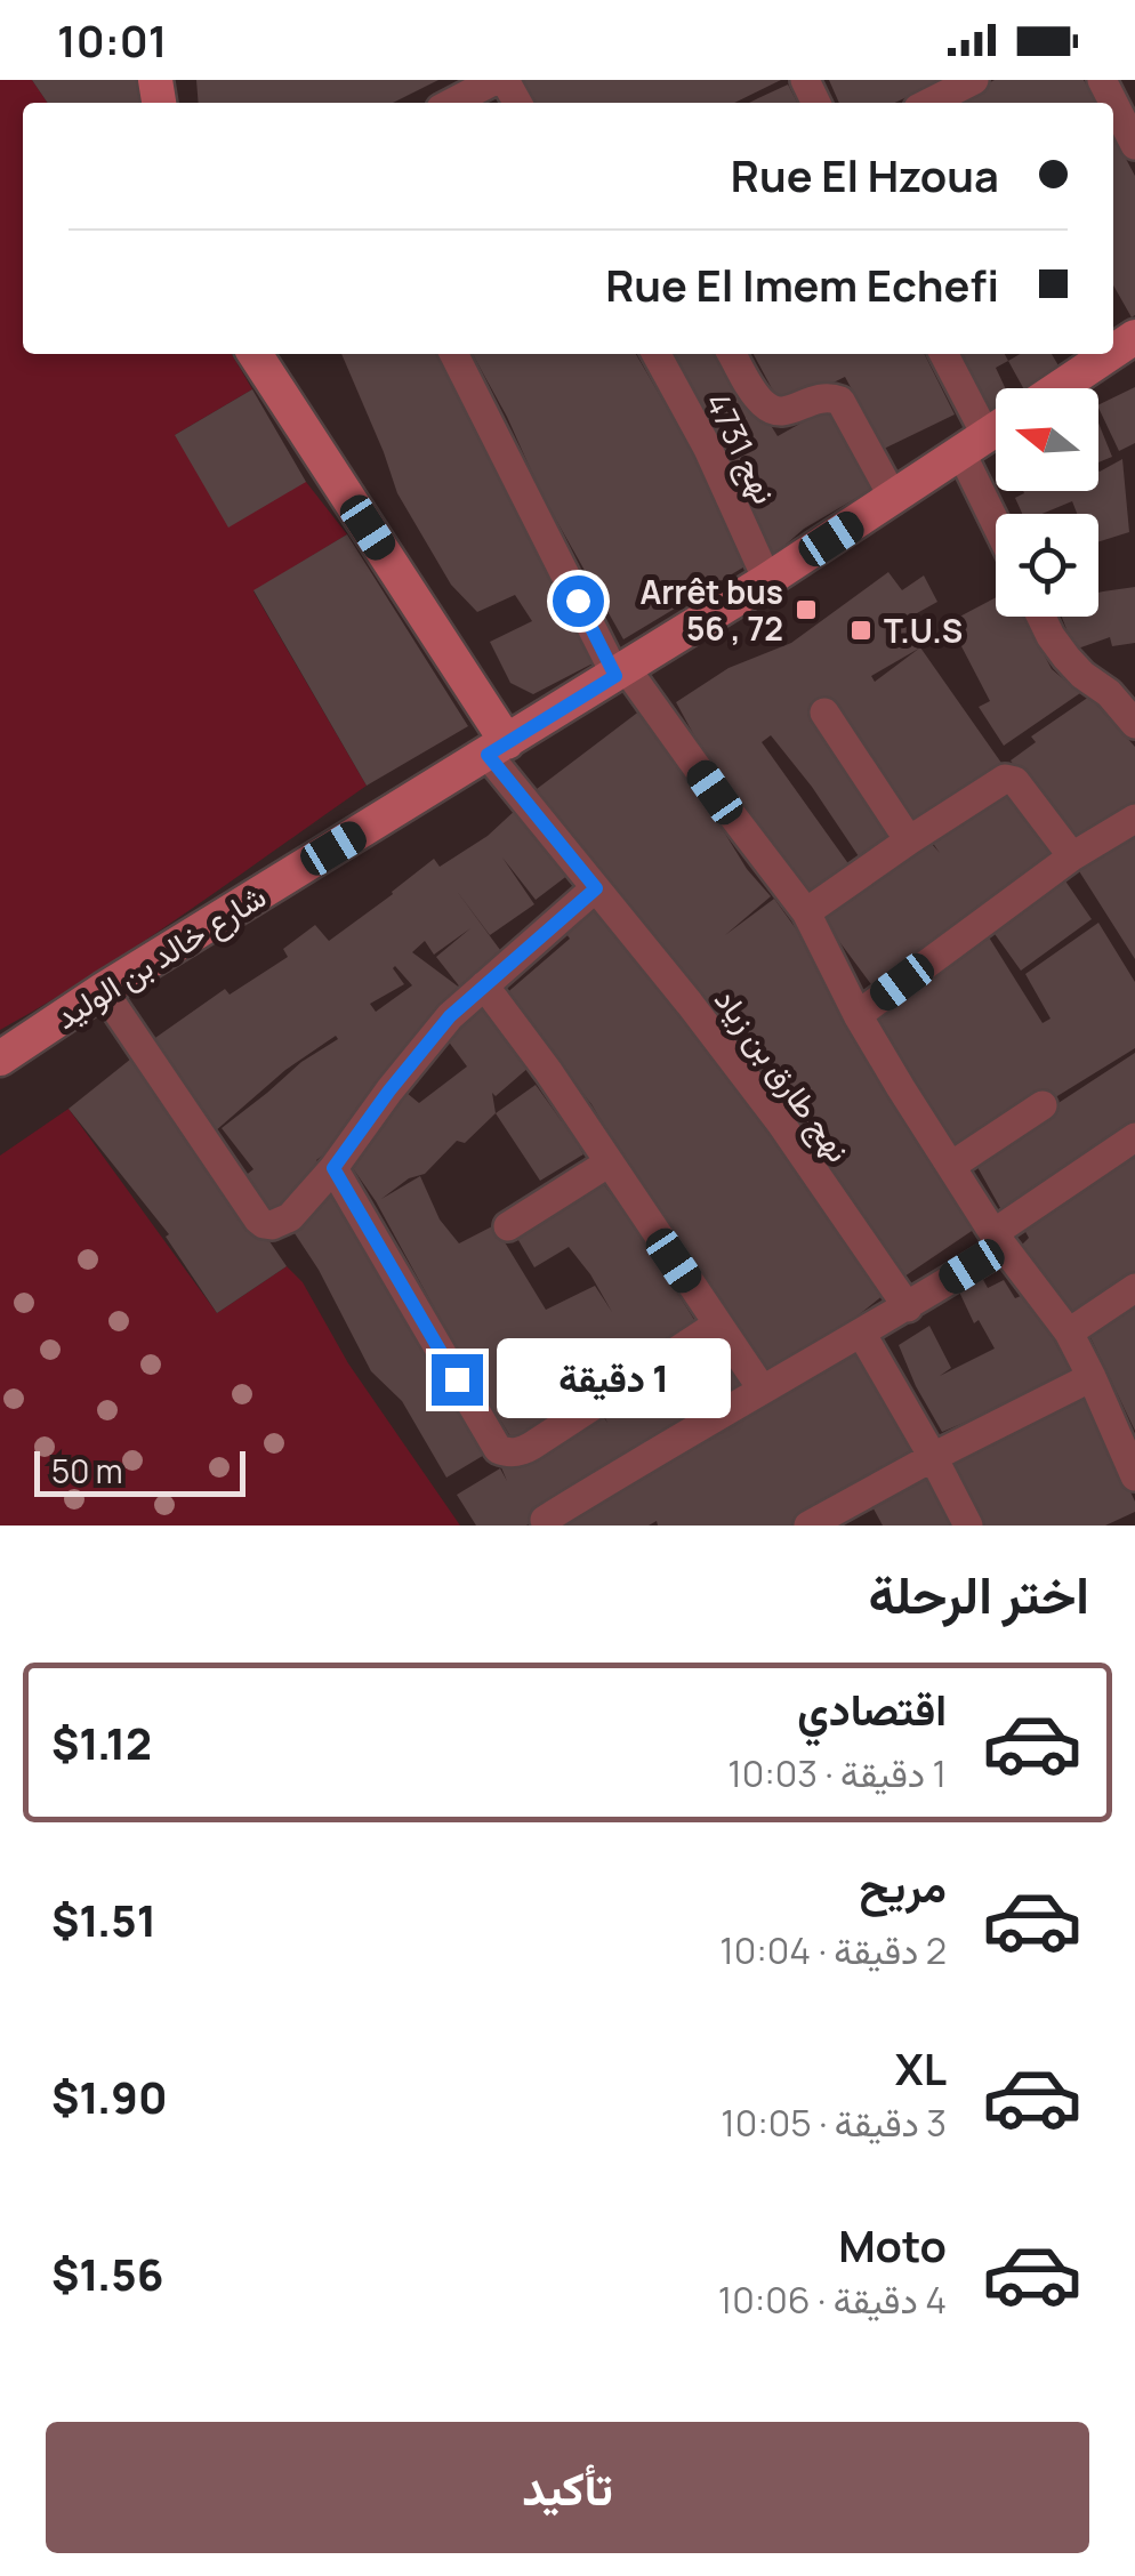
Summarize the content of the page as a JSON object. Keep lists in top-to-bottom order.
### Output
{
  "streets": {
    "street": ["نهج 4731", "شارع خالد بن الوليد", "نهج طارق بن زياد"]
  },
  "crossings": [
    ["نهج 4731", "شارع خالد بن الوليد"],
    ["شارع خالد بن الوليد", "نهج طارق بن زياد"]
  ],
  "places": {
    "transit": ["Arrêt bus 56 , 72", "T.U.S"]
  },
  "scale_bar": "50 m",
  "north": "left",
  "page": {
    "status": "10:01",
    "banner": ["Rue El Hzoua", "Rue El Imem Echefi"],
    "bubble": "1 دقيقة",
    "scale": "50 m",
    "heading": "اختر الرحلة",
    "list": [
      {
        "name": "اقتصادي",
        "note": "1 دقيقة · 10:03",
        "value": "$1.12"
      },
      {
        "name": "مريح",
        "note": "2 دقيقة · 10:04",
        "value": "$1.51"
      },
      {
        "name": "XL",
        "note": "3 دقيقة · 10:05",
        "value": "$1.90"
      },
      {
        "name": "Moto",
        "note": "4 دقيقة · 10:06",
        "value": "$1.56"
      }
    ],
    "buttons": "تأكيد"
  }
}
